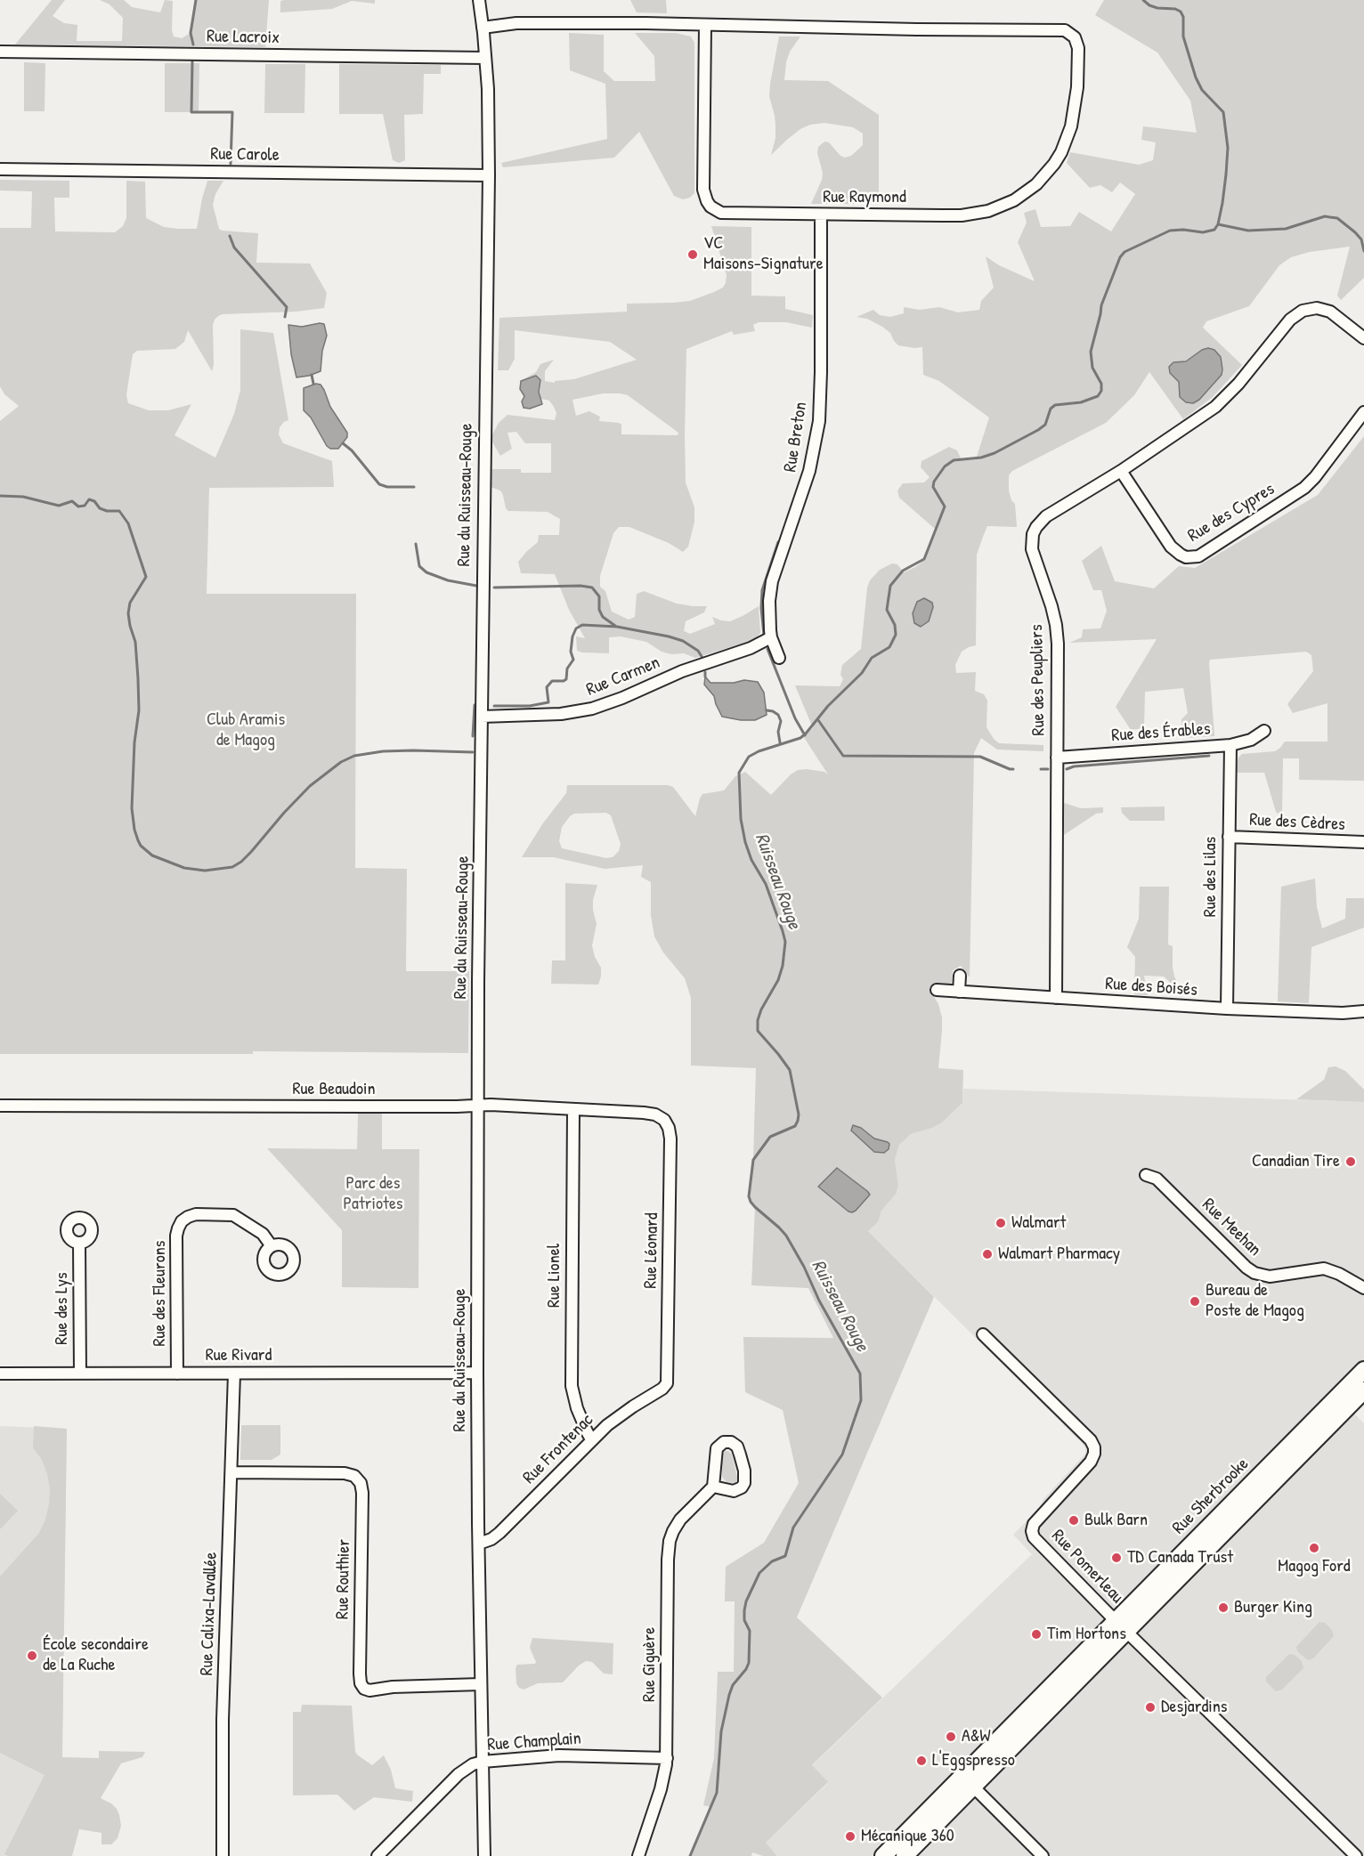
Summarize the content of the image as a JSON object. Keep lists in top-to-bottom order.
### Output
{
  "streets": {
    "main road": ["Rue Sherbrooke"],
    "street": [
      "Rue Lacroix",
      "Rue Carole",
      "Rue Raymond",
      "Rue Breton",
      "Rue du Ruisseau-Rouge",
      "Rue des Cypres",
      "Rue Carmen",
      "Rue des Peupliers",
      "Rue des Érables",
      "Rue des Cèdres",
      "Rue des Lilas",
      "Rue des Boisés",
      "Rue Beaudoin",
      "Rue Meehan",
      "Rue Léonard",
      "Rue Lionel",
      "Rue des Fleurons",
      "Rue des Lys",
      "Rue Rivard",
      "Rue Frontenac",
      "Rue Pomerleau",
      "Rue Routhier",
      "Rue Calixa-Lavallée",
      "Rue Giguère",
      "Rue Champlain"
    ]
  },
  "crossings": [
    ["Rue Lacroix", "Rue du Ruisseau-Rouge"],
    ["Rue Carole", "Rue du Ruisseau-Rouge"],
    ["Rue Raymond", "Rue Breton"],
    ["Rue Breton", "Rue Carmen"],
    ["Rue du Ruisseau-Rouge", "Rue Carmen"],
    ["Rue du Ruisseau-Rouge", "Rue Beaudoin"],
    ["Rue du Ruisseau-Rouge", "Rue Rivard"],
    ["Rue du Ruisseau-Rouge", "Rue Frontenac"],
    ["Rue du Ruisseau-Rouge", "Rue Routhier"],
    ["Rue du Ruisseau-Rouge", "Rue Champlain"],
    ["Rue des Cypres", "Rue des Peupliers"],
    ["Rue des Peupliers", "Rue des Érables"],
    ["Rue des Peupliers", "Rue des Boisés"],
    ["Rue des Érables", "Rue des Lilas"],
    ["Rue des Cèdres", "Rue des Lilas"],
    ["Rue des Lilas", "Rue des Boisés"],
    ["Rue Beaudoin", "Rue Léonard"],
    ["Rue Beaudoin", "Rue Lionel"],
    ["Rue Léonard", "Rue Frontenac"],
    ["Rue Lionel", "Rue Frontenac"],
    ["Rue des Fleurons", "Rue Rivard"],
    ["Rue des Lys", "Rue Rivard"],
    ["Rue Rivard", "Rue Calixa-Lavallée"],
    ["Rue Sherbrooke", "Rue Pomerleau"],
    ["Rue Routhier", "Rue Calixa-Lavallée"],
    ["Rue Giguère", "Rue Champlain"]
  ],
  "water": ["Ruisseau Rouge"],
  "parks": ["Club Aramis de Magog", "Parc des Patriotes"],
  "places": [
    "VC Maisons-Signature",
    "Canadian Tire",
    "Walmart",
    "Walmart Pharmacy",
    "Bureau de Poste de Magog",
    "Bulk Barn",
    "Magog Ford",
    "TD Canada Trust",
    "Burger King",
    "Tim Hortons",
    "École secondaire de La Ruche",
    "Desjardins",
    "A&W",
    "L'Eggspresso",
    "Mécanique 360"
  ]
}
